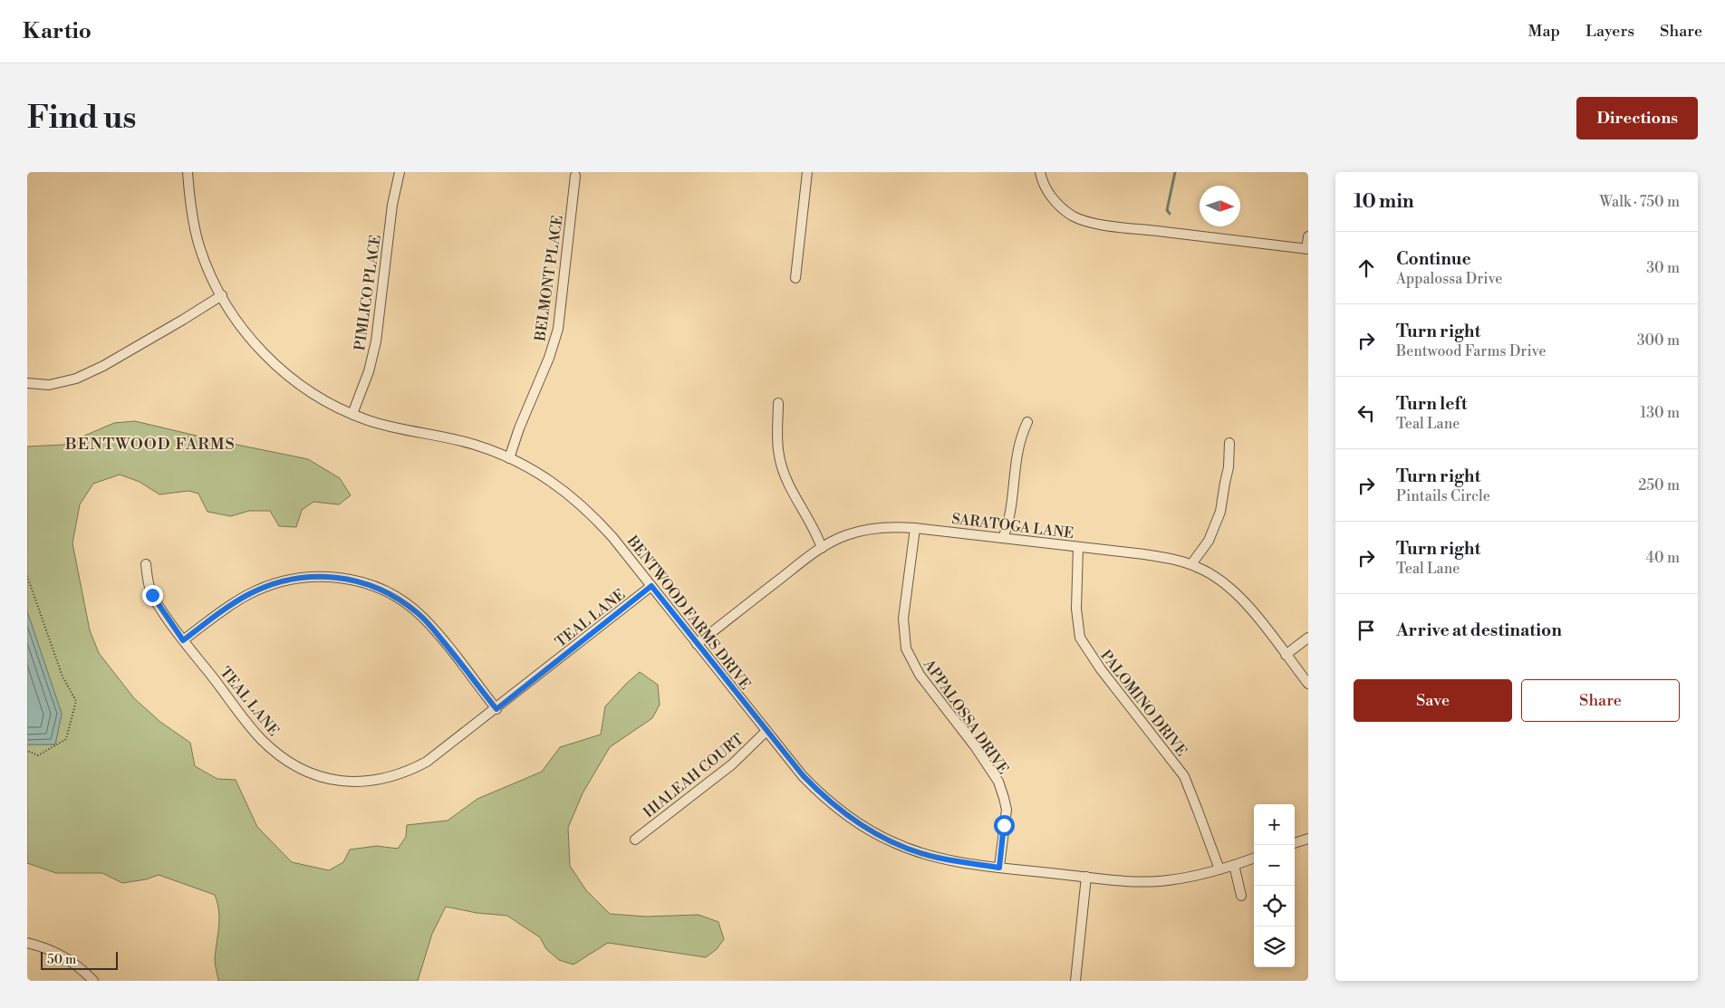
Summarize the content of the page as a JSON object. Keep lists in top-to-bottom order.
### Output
{
  "streets": {
    "street": [
      "BELMONT PLACE",
      "PIMLICO PLACE",
      "SARATOGA LANE",
      "BENTWOOD FARMS DRIVE",
      "TEAL LANE",
      "PALOMINO DRIVE",
      "APPALOSSA DRIVE",
      "HIALEAH COURT"
    ]
  },
  "crossings": [
    ["BELMONT PLACE", "BENTWOOD FARMS DRIVE"],
    ["PIMLICO PLACE", "BENTWOOD FARMS DRIVE"],
    ["SARATOGA LANE", "BENTWOOD FARMS DRIVE"],
    ["SARATOGA LANE", "PALOMINO DRIVE"],
    ["SARATOGA LANE", "APPALOSSA DRIVE"],
    ["BENTWOOD FARMS DRIVE", "TEAL LANE"],
    ["BENTWOOD FARMS DRIVE", "PALOMINO DRIVE"],
    ["BENTWOOD FARMS DRIVE", "APPALOSSA DRIVE"],
    ["BENTWOOD FARMS DRIVE", "HIALEAH COURT"]
  ],
  "districts": ["BENTWOOD FARMS"],
  "scale_bar": "50 m",
  "north": "right",
  "page": {
    "header": "Kartio",
    "nav": ["Map", "Layers", "Share"],
    "buttons": [
      "Directions",
      ["Save", "Share"]
    ],
    "title": "Find us",
    "heading": ["10 min", "Walk · 750 m"],
    "list": [
      ["Continue", "Appalossa Drive", "30 m"],
      ["Turn right", "Bentwood Farms Drive", "300 m"],
      ["Turn left", "Teal Lane", "130 m"],
      ["Turn right", "Pintails Circle", "250 m"],
      ["Turn right", "Teal Lane", "40 m"],
      "Arrive at destination"
    ],
    "map_buttons": ["+", "−"],
    "scale": "50 m"
  }
}
